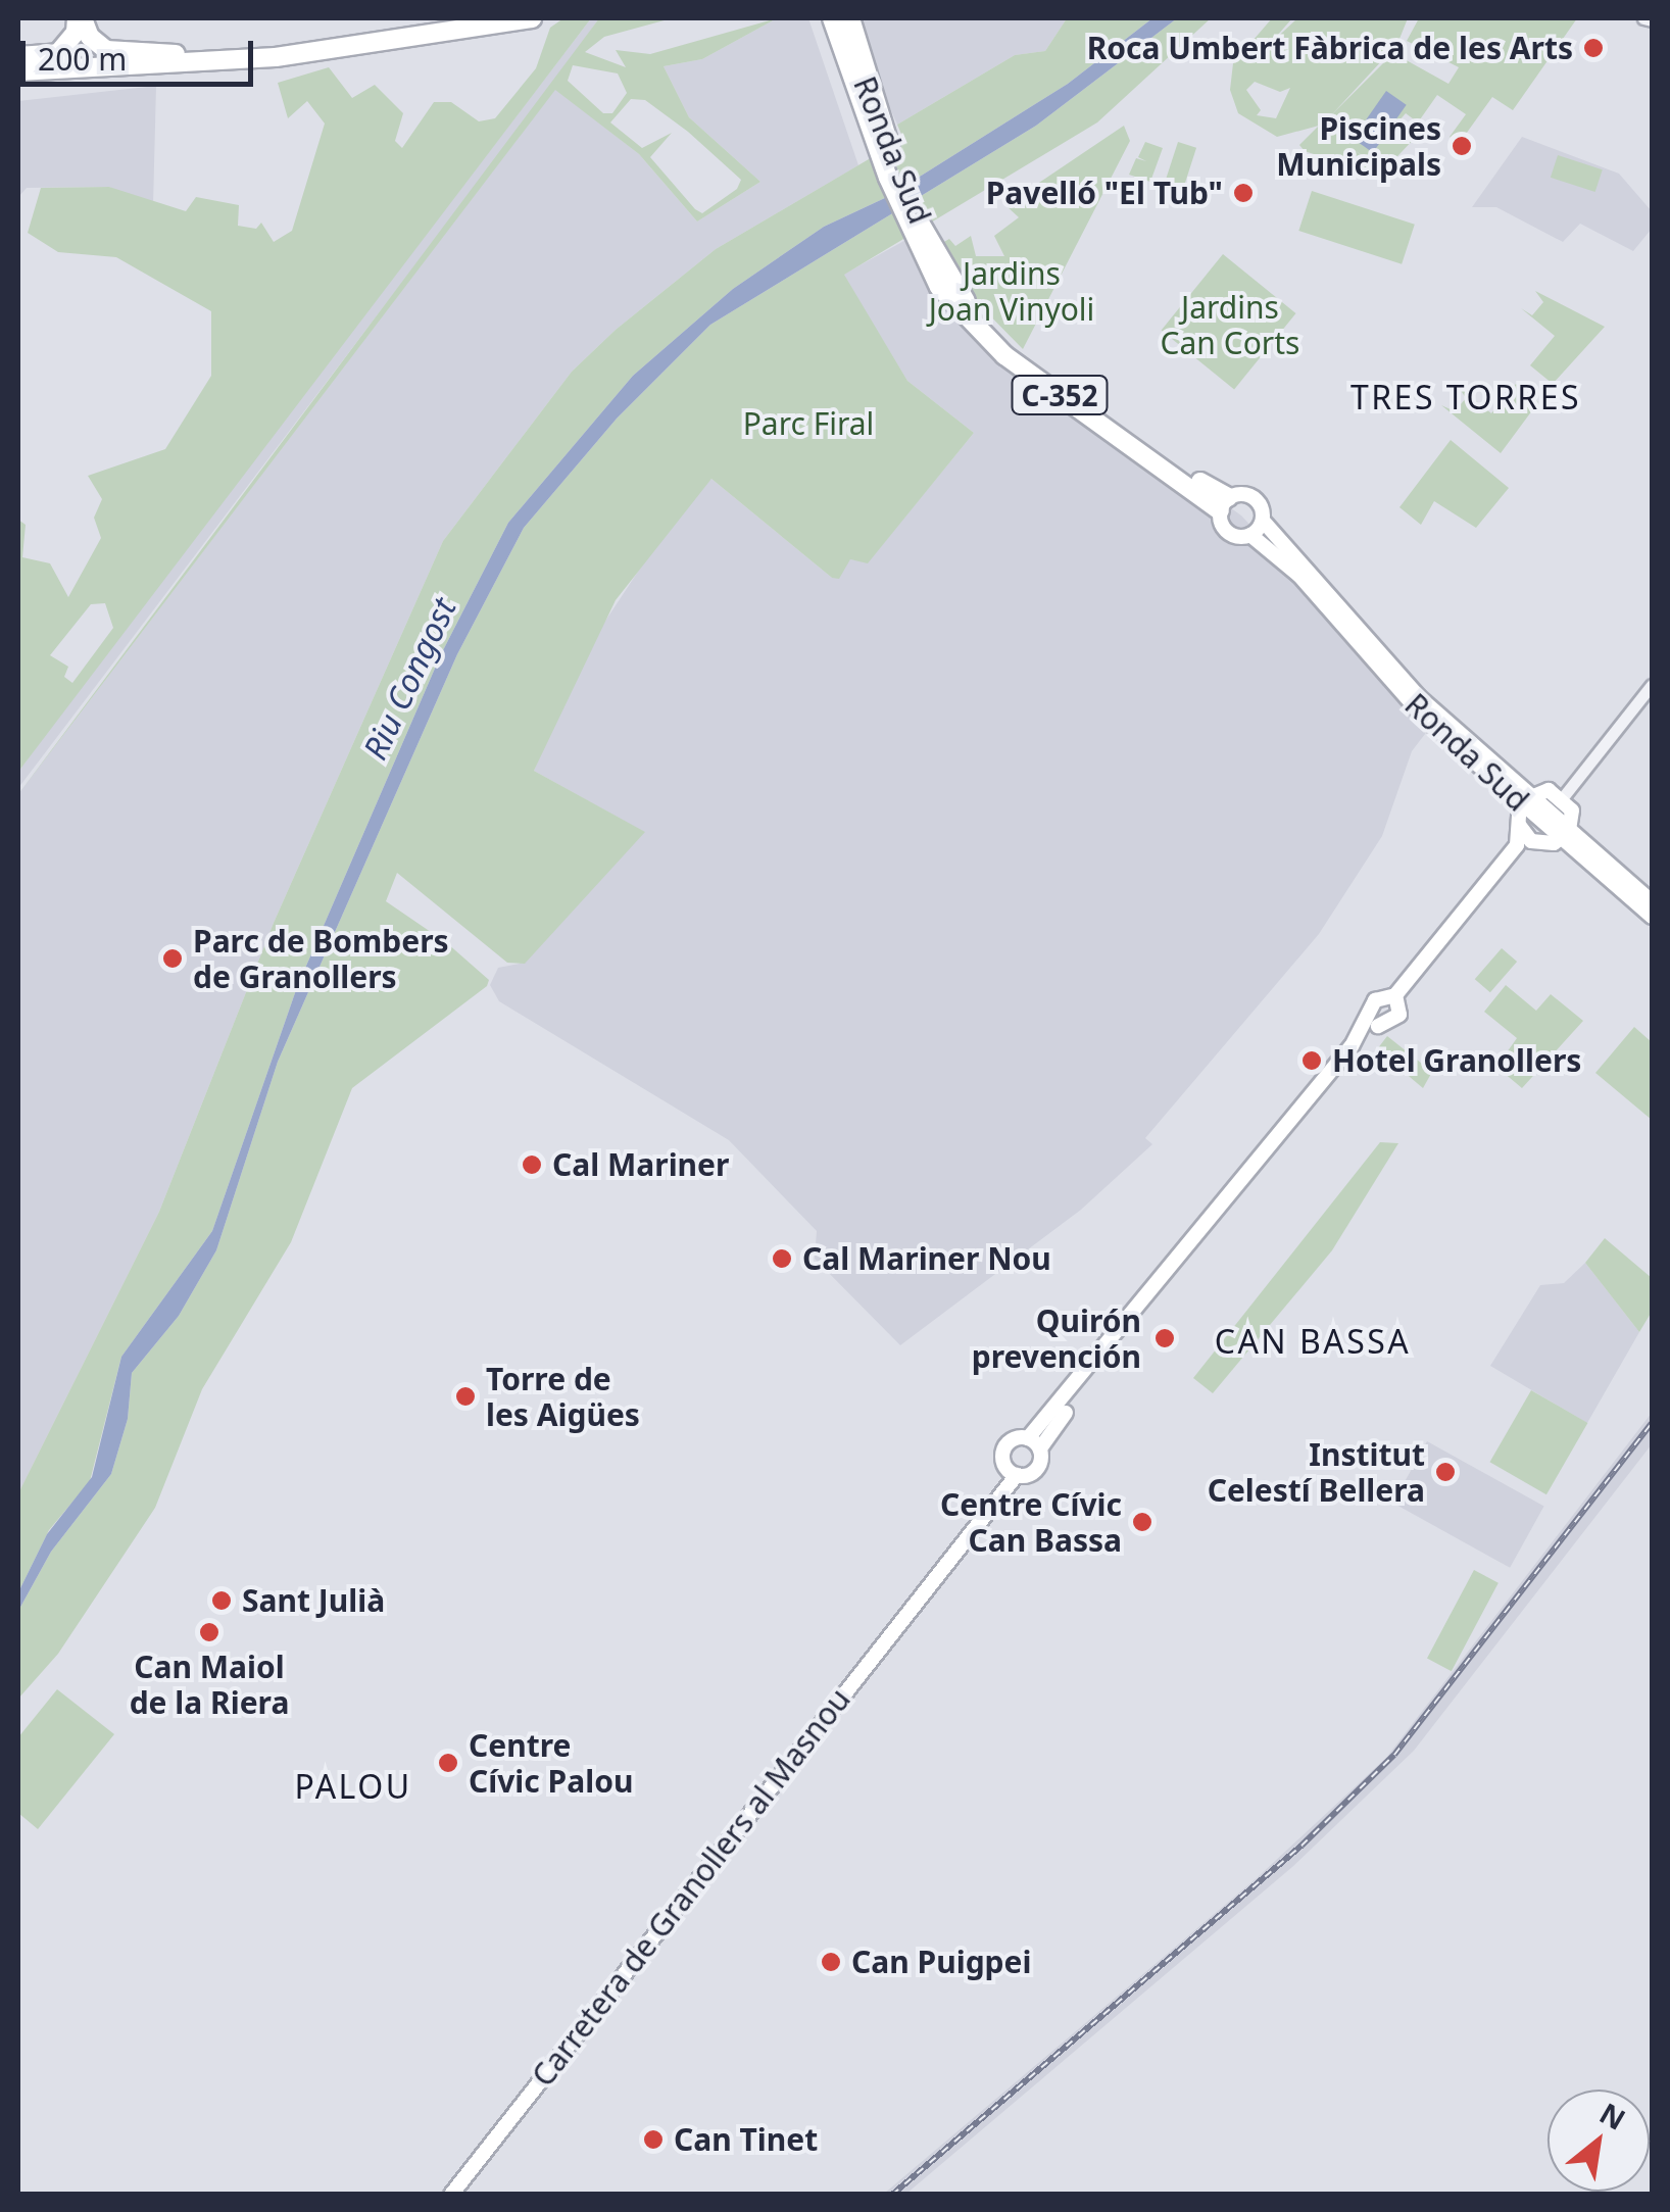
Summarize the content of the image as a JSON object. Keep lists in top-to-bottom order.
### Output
{
  "streets": {
    "highway": ["Ronda Sud", "C-352"],
    "main road": ["Carretera de Granollers al Masnou"]
  },
  "crossings": [
    ["Ronda Sud", "C-352"]
  ],
  "districts": ["TRES TORRES", "CAN BASSA", "PALOU"],
  "water": ["Riu Congost"],
  "parks": ["Jardins Joan Vinyoli", "Jardins Can Corts", "Parc Firal"],
  "places": [
    "Roca Umbert Fàbrica de les Arts",
    "Piscines Municipals",
    "Pavelló \"El Tub\"",
    "Parc de Bombers de Granollers",
    "Hotel Granollers",
    "Cal Mariner",
    "Cal Mariner Nou",
    "Quirón prevención",
    "Torre de les Aigües",
    "Institut Celestí Bellera",
    "Centre Cívic Can Bassa",
    "Sant Julià",
    "Can Maiol de la Riera",
    "Centre Cívic Palou",
    "Can Puigpei",
    "Can Tinet"
  ],
  "scale_bar": "200 m",
  "north": "top right"
}
